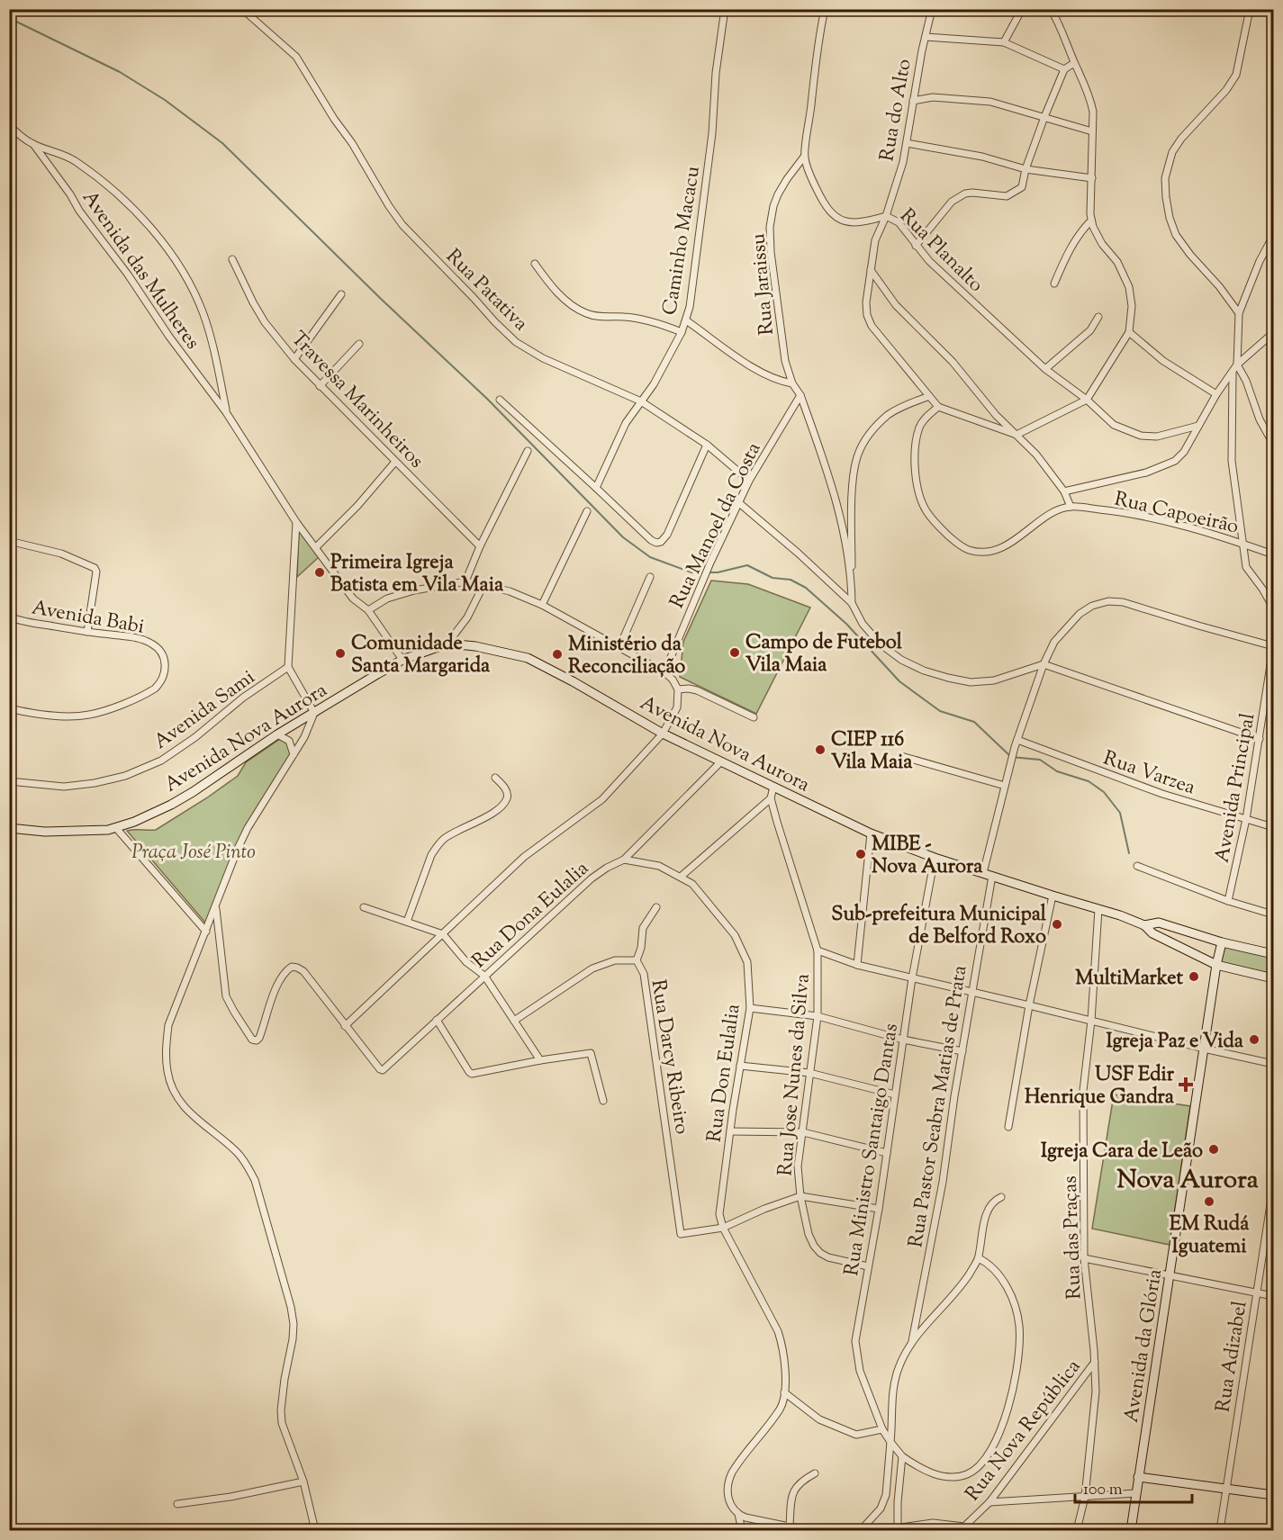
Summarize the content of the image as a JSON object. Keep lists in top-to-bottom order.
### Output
{
  "streets": {
    "street": [
      "Rua do Alto",
      "Caminho Macacu",
      "Rua Planalto",
      "Avenida das Mulheres",
      "Rua Jaraissu",
      "Rua Patativa",
      "Travessa Marinheiros",
      "Rua Capoeirão",
      "Rua Manoel da Costa",
      "Avenida Babi",
      "Avenida Sami",
      "Avenida Nova Aurora",
      "Rua Varzea",
      "Avenida Principal",
      "Rua Dona Eulalia",
      "Rua Darcy Ribeiro",
      "Rua Don Eulalia",
      "Rua Jose Nunes da Silva",
      "Rua Pastor Seabra Matias de Prata",
      "Rua Ministro Santaigo Dantas",
      "Rua das Praças",
      "Avenida da Glória",
      "Rua Adizabel",
      "Rua Nova República"
    ]
  },
  "crossings": [
    ["Rua do Alto", "Rua Planalto"],
    ["Rua do Alto", "Rua Capoeirão"],
    ["Caminho Macacu", "Rua Jaraissu"],
    ["Caminho Macacu", "Rua Patativa"],
    ["Rua Planalto", "Rua Jaraissu"],
    ["Avenida das Mulheres", "Avenida Nova Aurora"],
    ["Rua Jaraissu", "Rua Manoel da Costa"],
    ["Rua Patativa", "Rua Manoel da Costa"],
    ["Avenida Nova Aurora", "Rua Dona Eulalia"],
    ["Avenida Nova Aurora", "Rua Pastor Seabra Matias de Prata"],
    ["Avenida Nova Aurora", "Rua Ministro Santaigo Dantas"],
    ["Avenida Nova Aurora", "Rua das Praças"],
    ["Avenida Nova Aurora", "Avenida da Glória"],
    ["Rua Varzea", "Avenida Principal"],
    ["Rua Dona Eulalia", "Rua Don Eulalia"],
    ["Rua Darcy Ribeiro", "Rua Don Eulalia"],
    ["Rua Jose Nunes da Silva", "Rua Ministro Santaigo Dantas"],
    ["Rua Pastor Seabra Matias de Prata", "Rua Ministro Santaigo Dantas"],
    ["Rua das Praças", "Rua Nova República"]
  ],
  "districts": ["Nova Aurora"],
  "parks": ["Praça José Pinto"],
  "places": {
    "other": [
      "Primeira Igreja Batista em Vila Maia",
      "Campo de Futebol Vila Maia",
      "Comunidade Santa Margarida",
      "Ministério da Reconciliação",
      "CIEP 116 Vila Maia",
      "MIBE - Nova Aurora",
      "Sub-prefeitura Municipal de Belford Roxo",
      "MultiMarket",
      "Igreja Paz e Vida",
      "Igreja Cara de Leão",
      "EM Rudá Iguatemi"
    ],
    "health": ["USF Edir Henrique Gandra"]
  },
  "scale_bar": "100 m"
}
